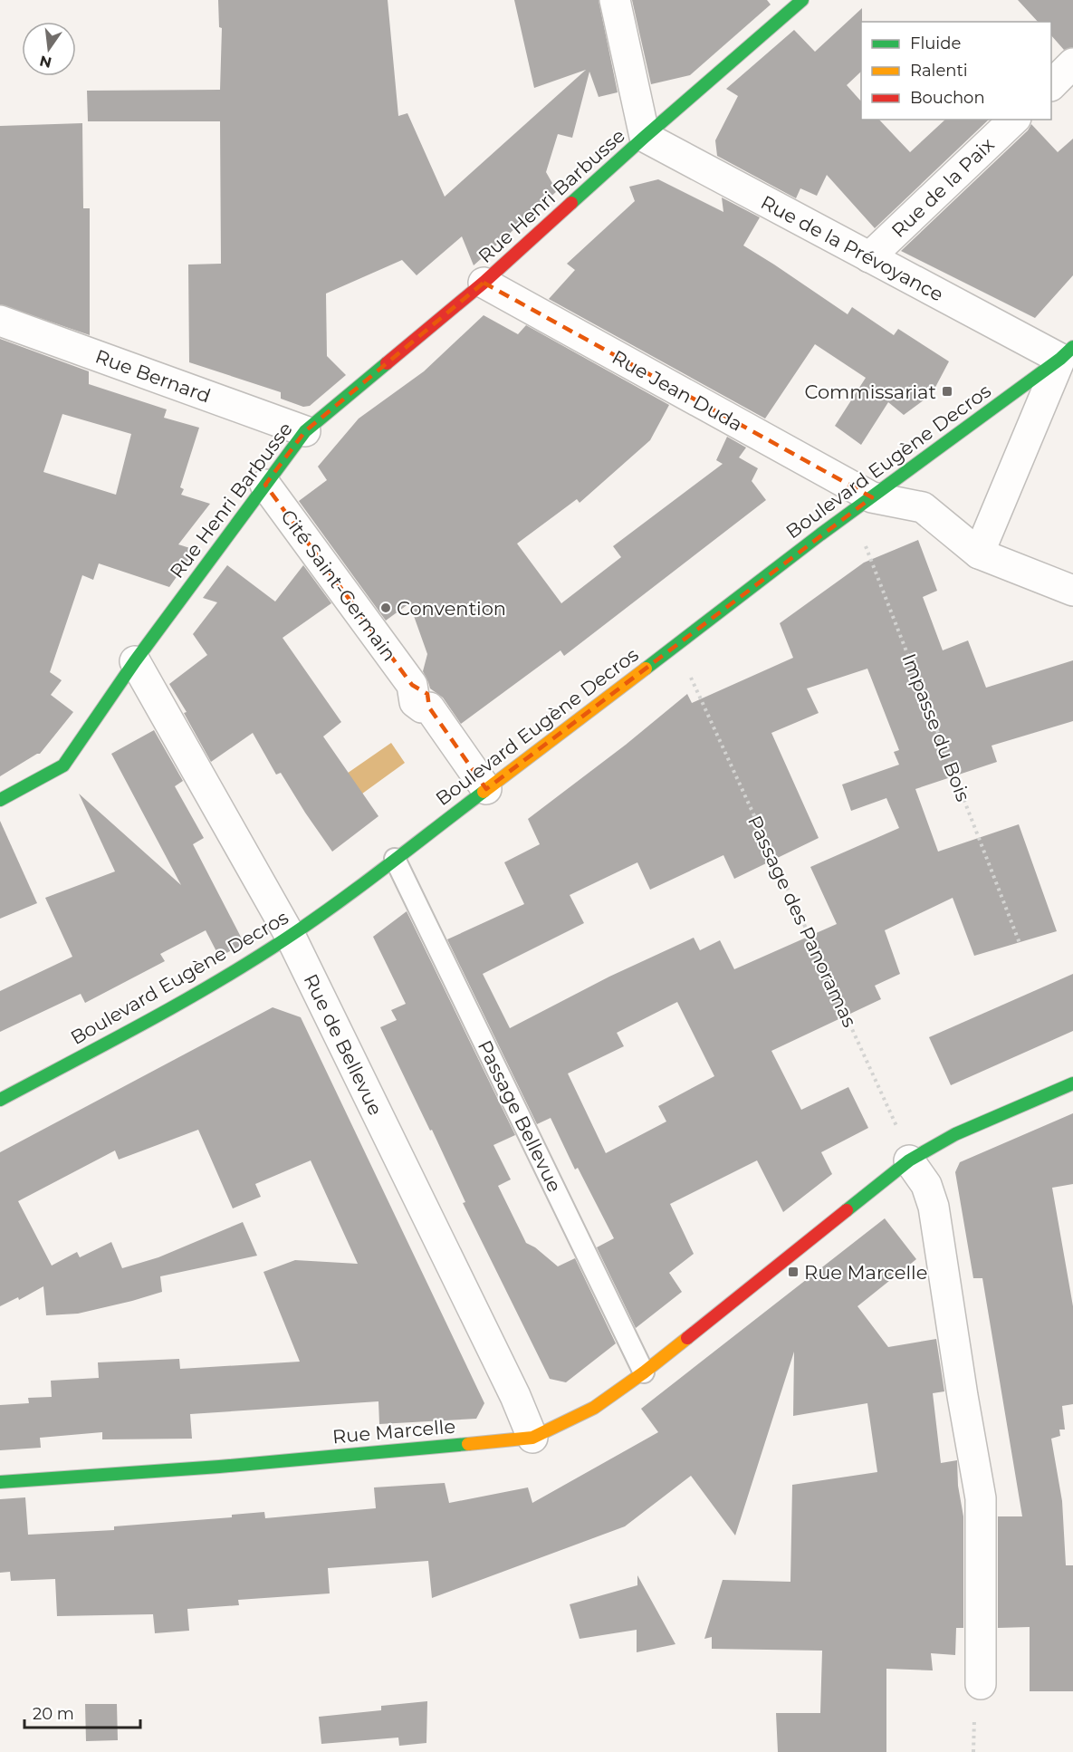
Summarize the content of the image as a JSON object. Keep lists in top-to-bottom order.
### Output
{
  "streets": {
    "street": [
      "Rue de la Paix",
      "Rue Henri Barbusse",
      "Rue de la Prévoyance",
      "Rue Bernard",
      "Rue Jean Duda",
      "Boulevard Eugène Decros",
      "Cité Saint-Germain",
      "Rue de Bellevue",
      "Rue Marcelle"
    ],
    "lane": ["Passage Bellevue"],
    "path": ["Impasse du Bois", "Passage des Panoramas"]
  },
  "crossings": [
    ["Rue de la Paix", "Rue de la Prévoyance"],
    ["Rue Henri Barbusse", "Rue de la Prévoyance"],
    ["Rue Henri Barbusse", "Rue Bernard"],
    ["Rue Henri Barbusse", "Rue Jean Duda"],
    ["Rue Henri Barbusse", "Cité Saint-Germain"],
    ["Rue Henri Barbusse", "Rue de Bellevue"],
    ["Rue de la Prévoyance", "Boulevard Eugène Decros"],
    ["Rue Jean Duda", "Boulevard Eugène Decros"],
    ["Rue Jean Duda", "Impasse du Bois"],
    ["Boulevard Eugène Decros", "Cité Saint-Germain"],
    ["Boulevard Eugène Decros", "Impasse du Bois"],
    ["Boulevard Eugène Decros", "Passage des Panoramas"],
    ["Boulevard Eugène Decros", "Rue de Bellevue"],
    ["Boulevard Eugène Decros", "Passage Bellevue"],
    ["Rue de Bellevue", "Rue Marcelle"],
    ["Passage Bellevue", "Rue Marcelle"]
  ],
  "places": {
    "transit": ["Commissariat", "Rue Marcelle"],
    "other": ["Convention"]
  },
  "legend": ["Fluide", "Ralenti", "Bouchon"],
  "scale_bar": "20 m",
  "north": "bottom"
}
